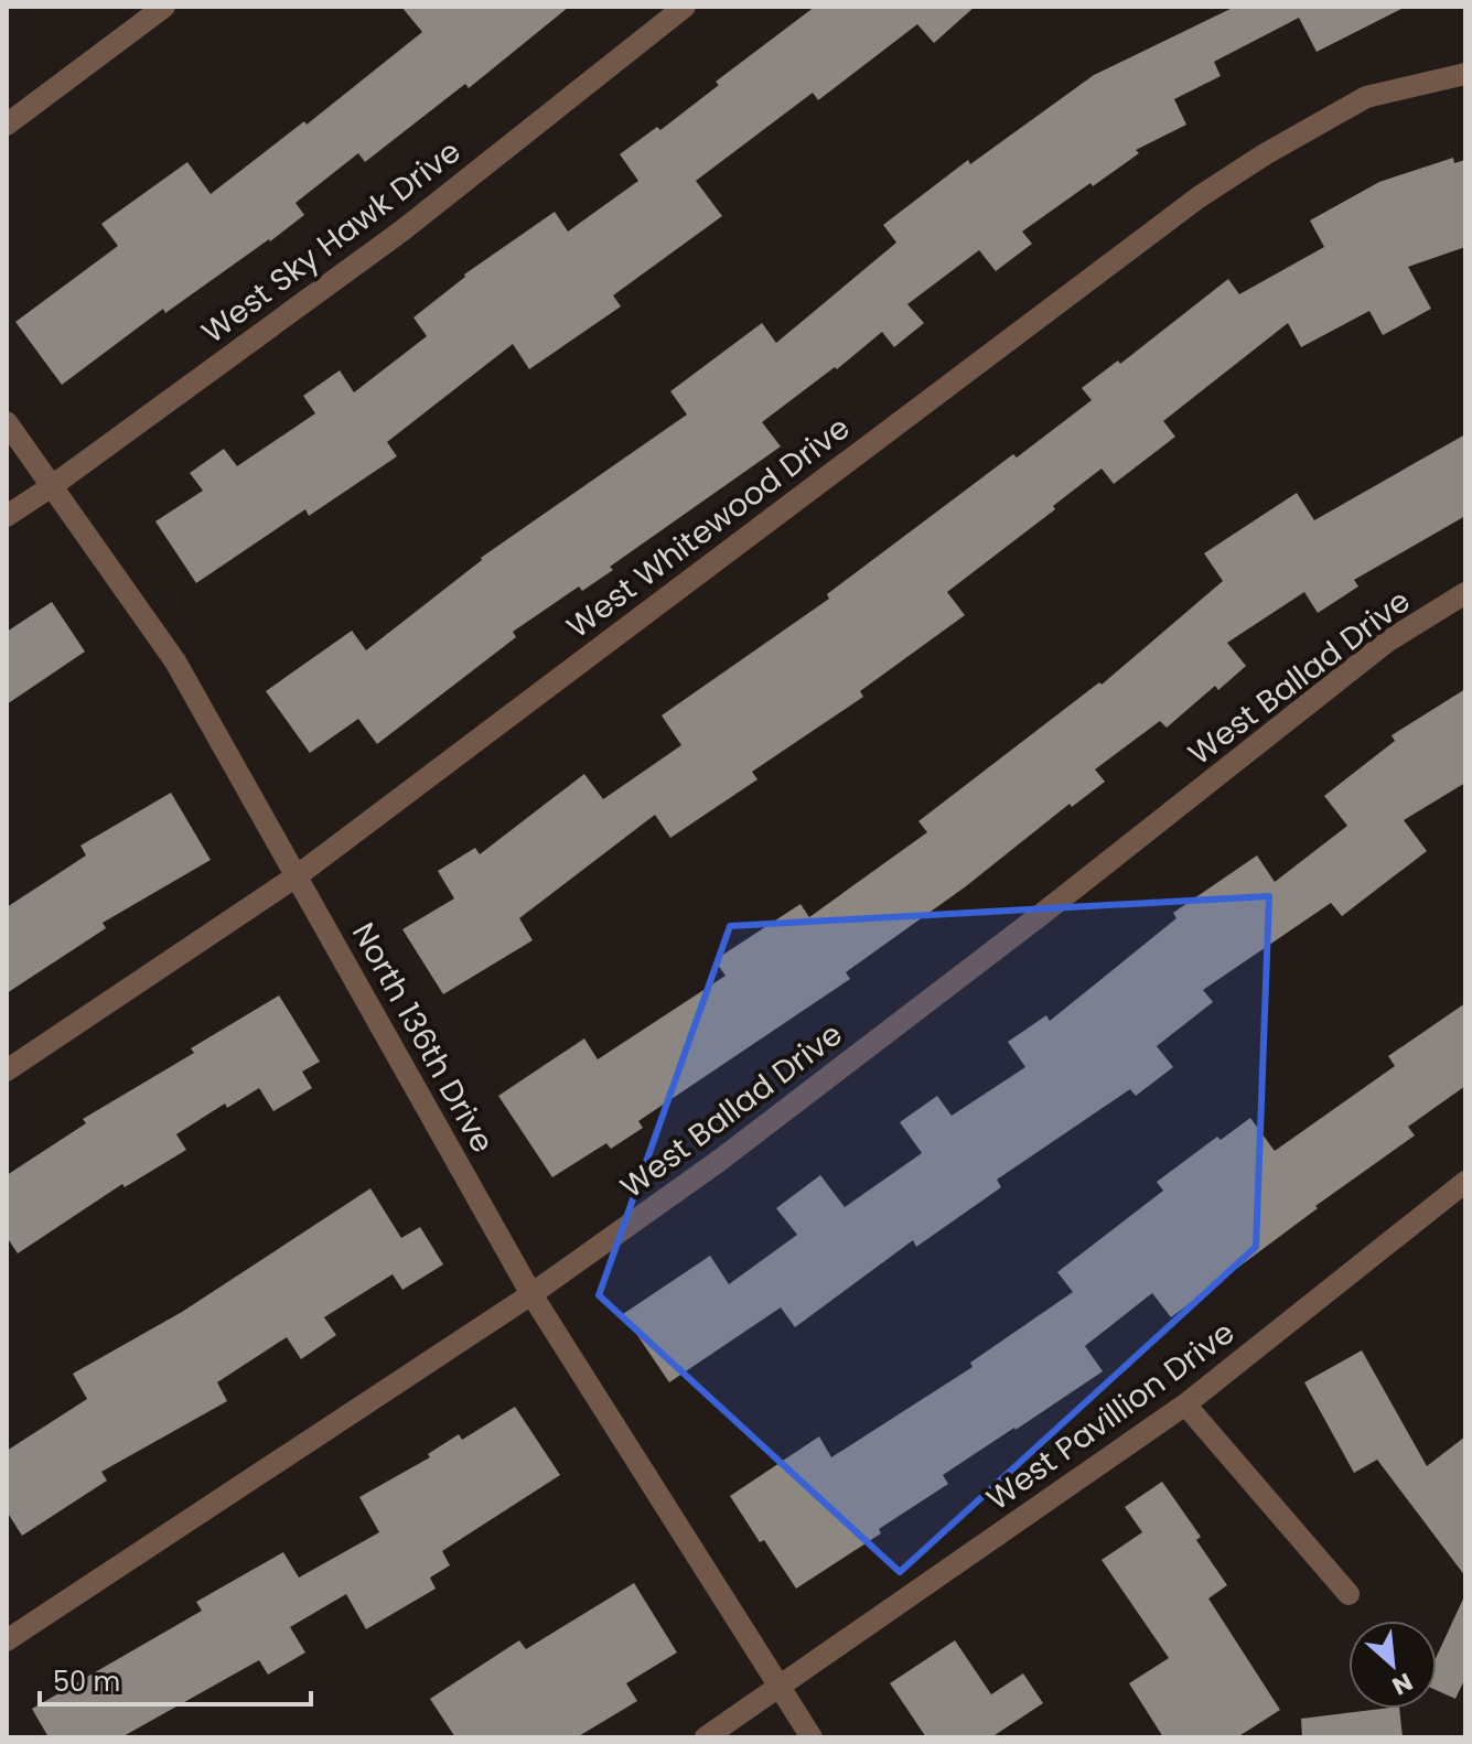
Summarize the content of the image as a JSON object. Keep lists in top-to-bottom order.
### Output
{
  "streets": {
    "street": [
      "West Sky Hawk Drive",
      "West Whitewood Drive",
      "West Ballad Drive",
      "North 136th Drive",
      "West Pavillion Drive"
    ]
  },
  "crossings": [
    ["West Sky Hawk Drive", "North 136th Drive"],
    ["West Whitewood Drive", "North 136th Drive"],
    ["West Ballad Drive", "North 136th Drive"],
    ["North 136th Drive", "West Pavillion Drive"]
  ],
  "scale_bar": "50 m",
  "north": "bottom right"
}
